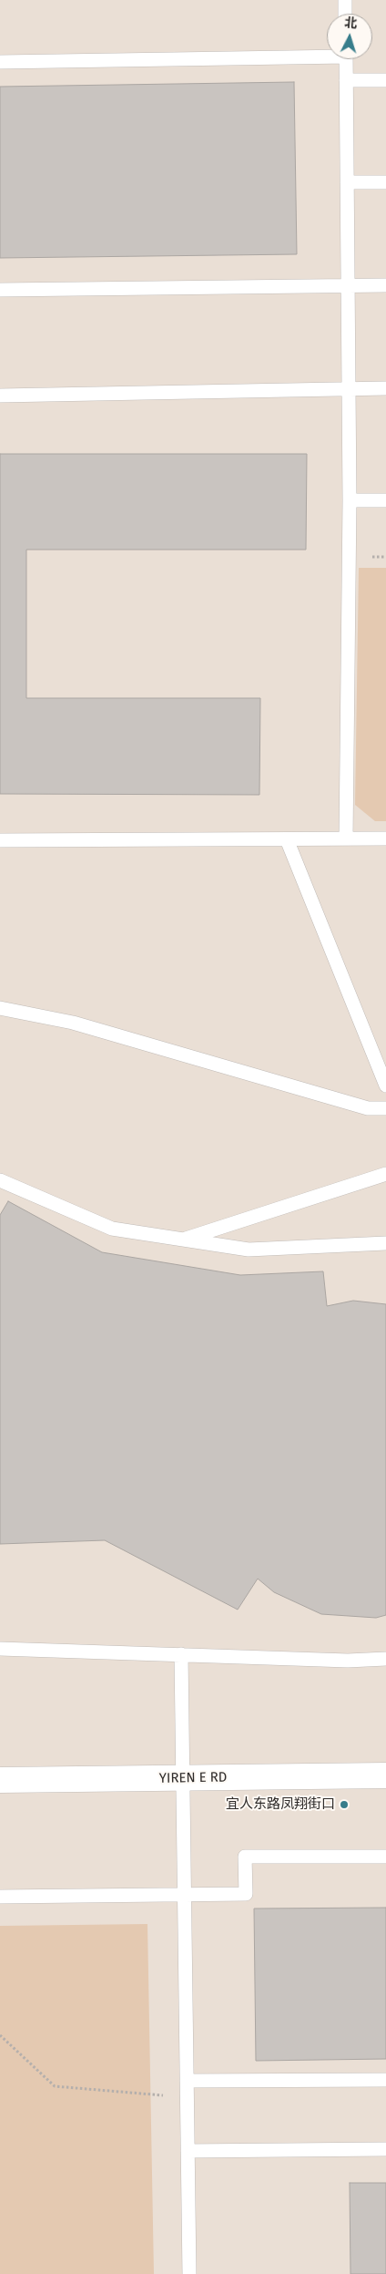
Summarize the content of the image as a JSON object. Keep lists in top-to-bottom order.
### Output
{
  "streets": {
    "street": ["YIREN E RD"]
  },
  "places": ["宜人东路凤翔街口"],
  "north": "top"
}
